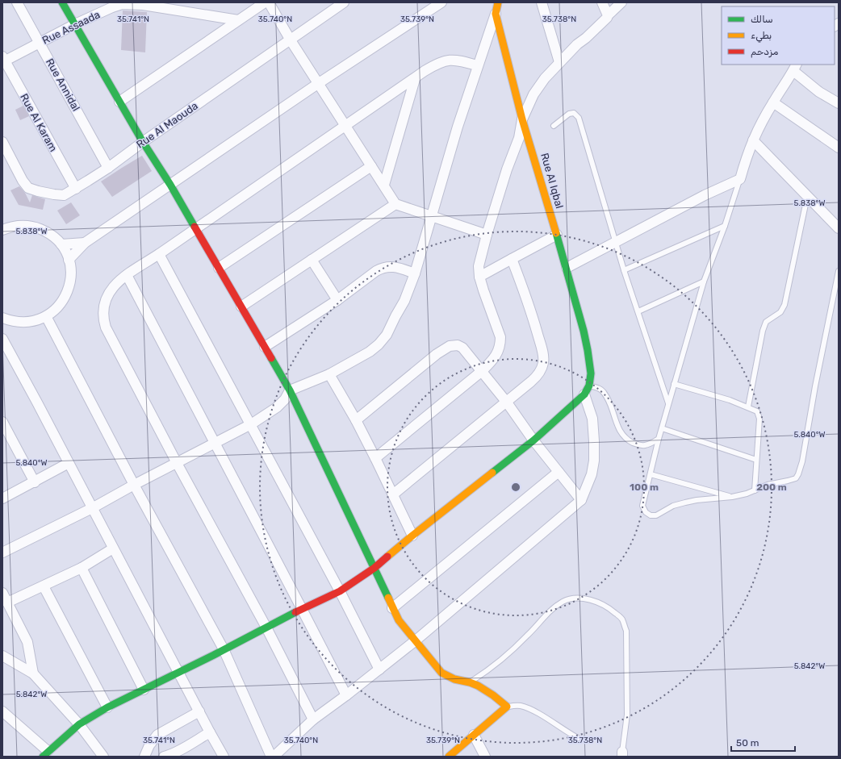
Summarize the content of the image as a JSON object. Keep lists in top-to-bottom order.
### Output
{
  "streets": {
    "street": [
      "Rue Assaada",
      "Rue Annidal",
      "Rue Al Karam",
      "Rue Al Maouda",
      "Rue Al Iqbal"
    ]
  },
  "crossings": [
    ["Rue Assaada", "Rue Annidal"],
    ["Rue Assaada", "Rue Al Karam"],
    ["Rue Annidal", "Rue Al Maouda"],
    ["Rue Al Karam", "Rue Al Maouda"]
  ],
  "legend": ["سالك", "بطيء", "مزدحم"],
  "scale_bar": "50 m",
  "coordinates": [
    "35.741°N",
    "35.740°N",
    "35.739°N",
    "35.738°N",
    "5.838°W",
    "5.840°W",
    "5.842°W"
  ],
  "rings": ["100 m", "200 m"]
}
